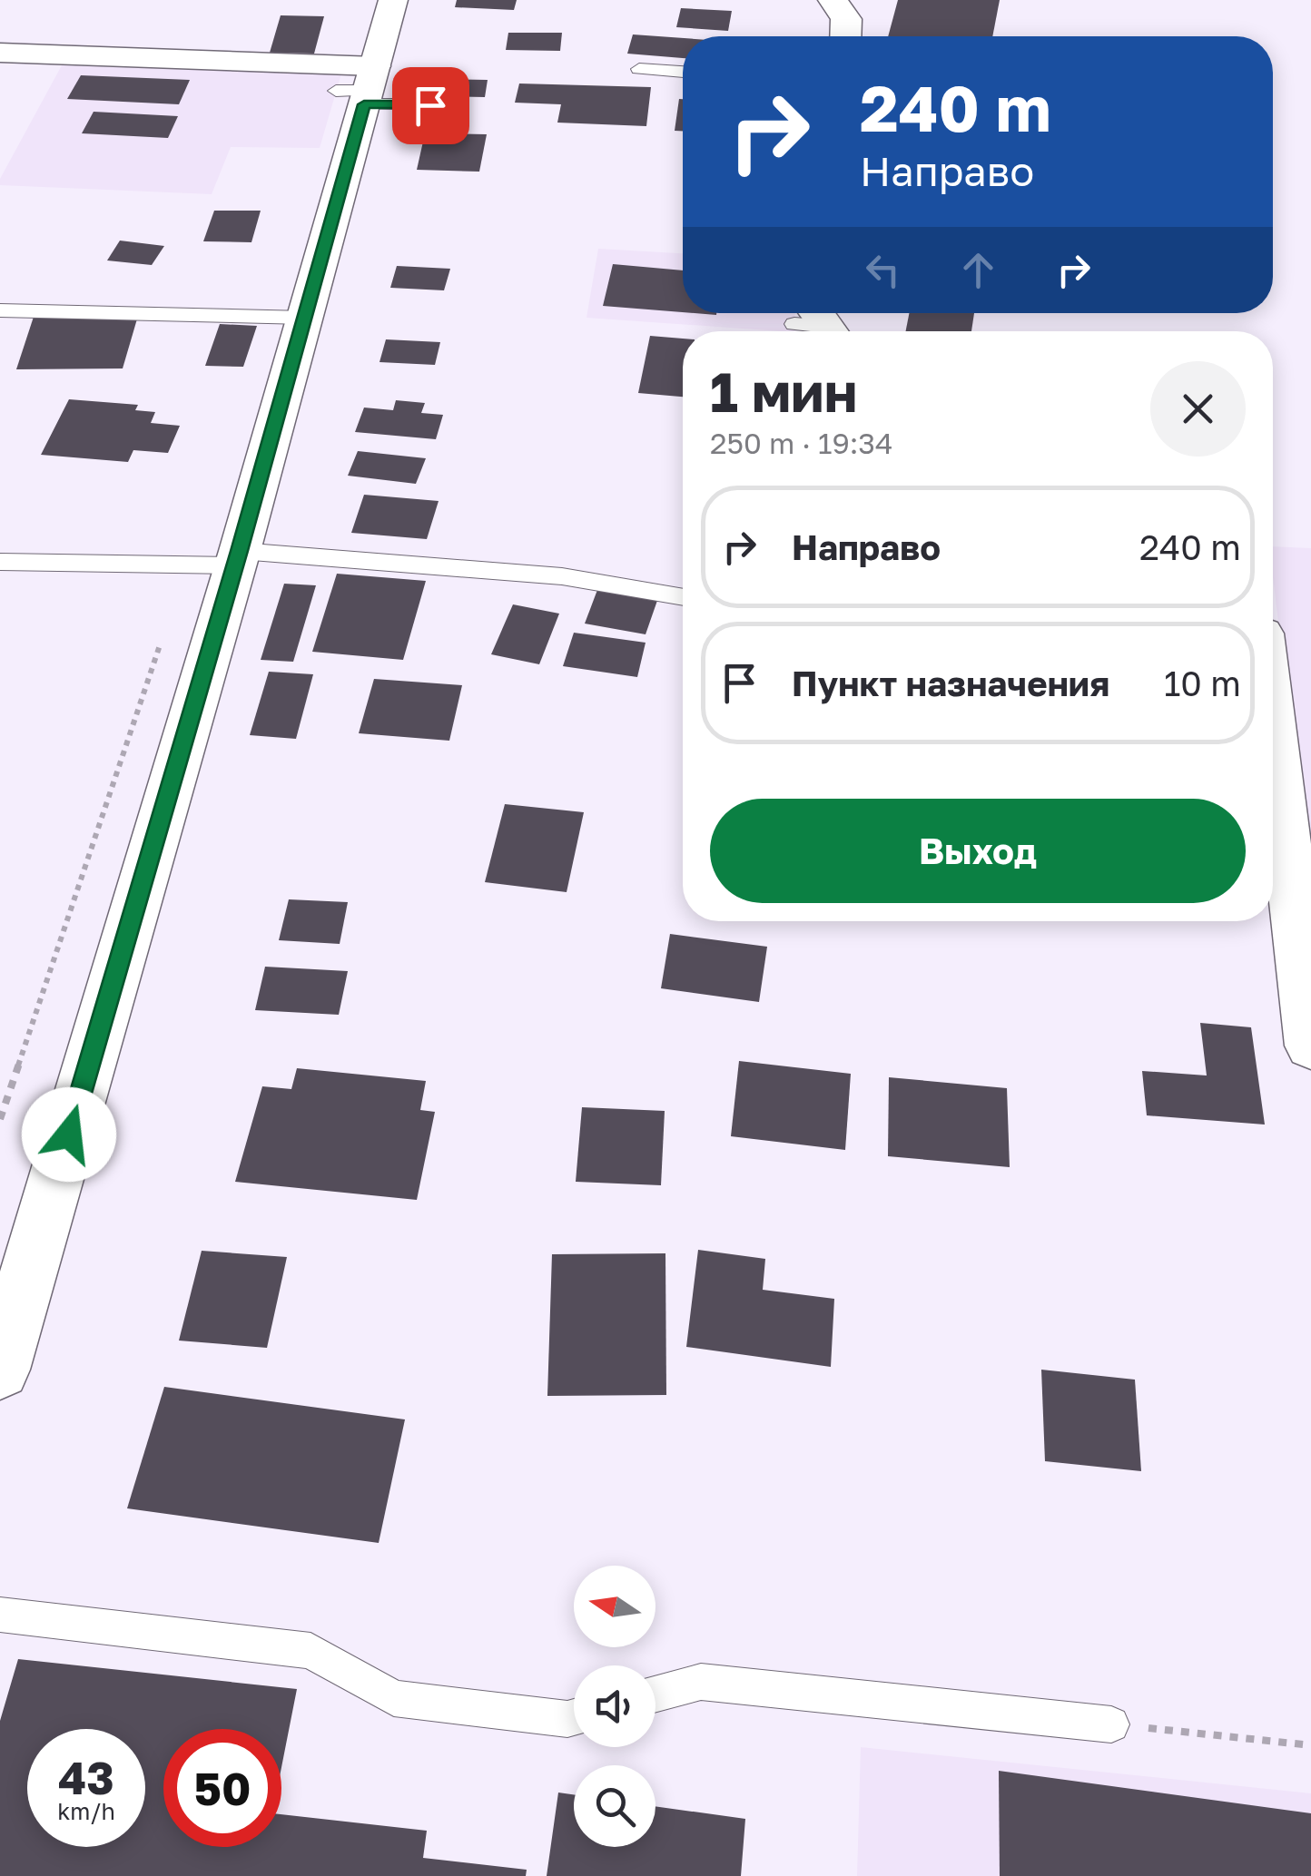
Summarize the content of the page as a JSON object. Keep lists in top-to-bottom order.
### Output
{
  "north": "left",
  "page": {
    "turn": ["240 m", "Направо"],
    "heading": ["1 мин", "250 m · 19:34"],
    "list": [
      {
        "name": "Направо",
        "value": "240 m"
      },
      {
        "name": "Пункт назначения",
        "value": "10 m"
      }
    ],
    "buttons": "Выход",
    "speed": "43 km/h",
    "limit": "50"
  }
}
